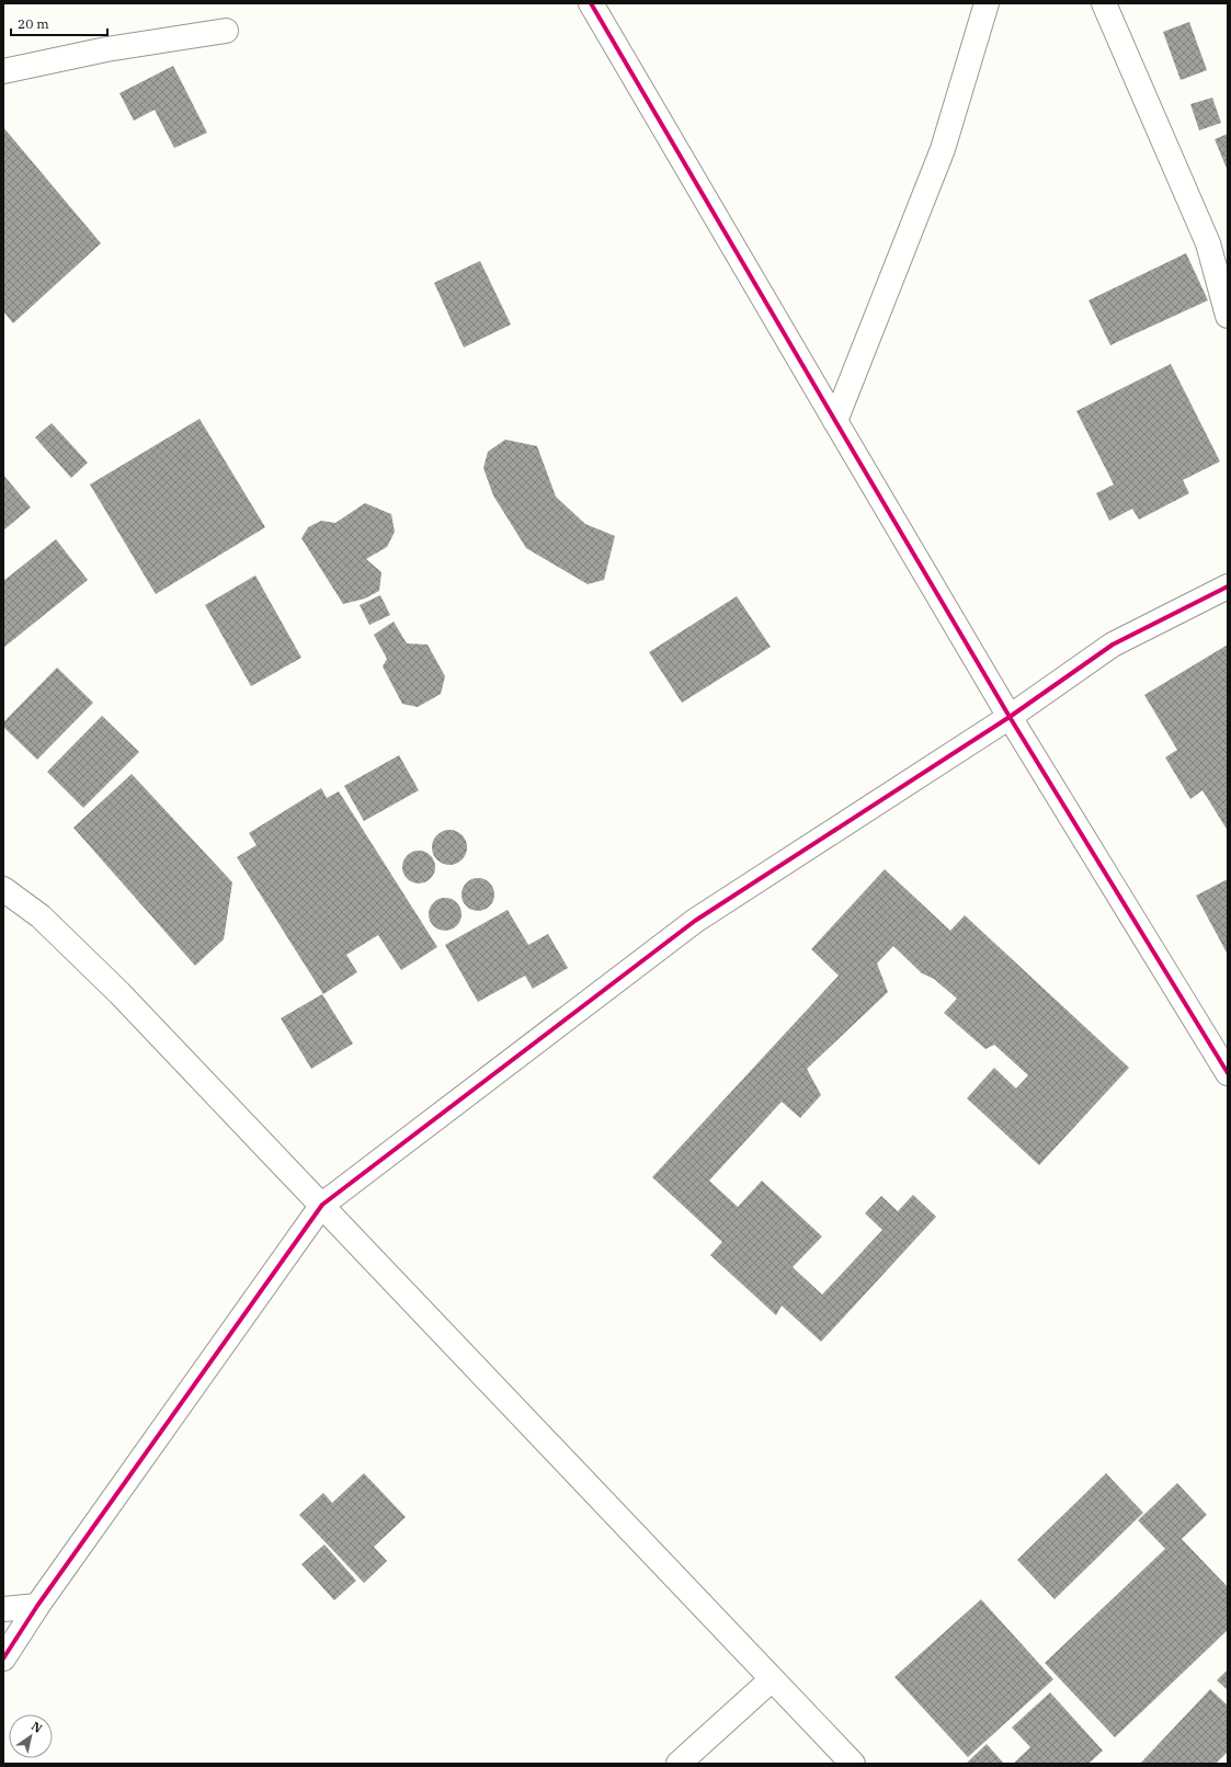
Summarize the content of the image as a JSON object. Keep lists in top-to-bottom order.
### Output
{
  "scale_bar": "20 m",
  "north": "top right"
}
